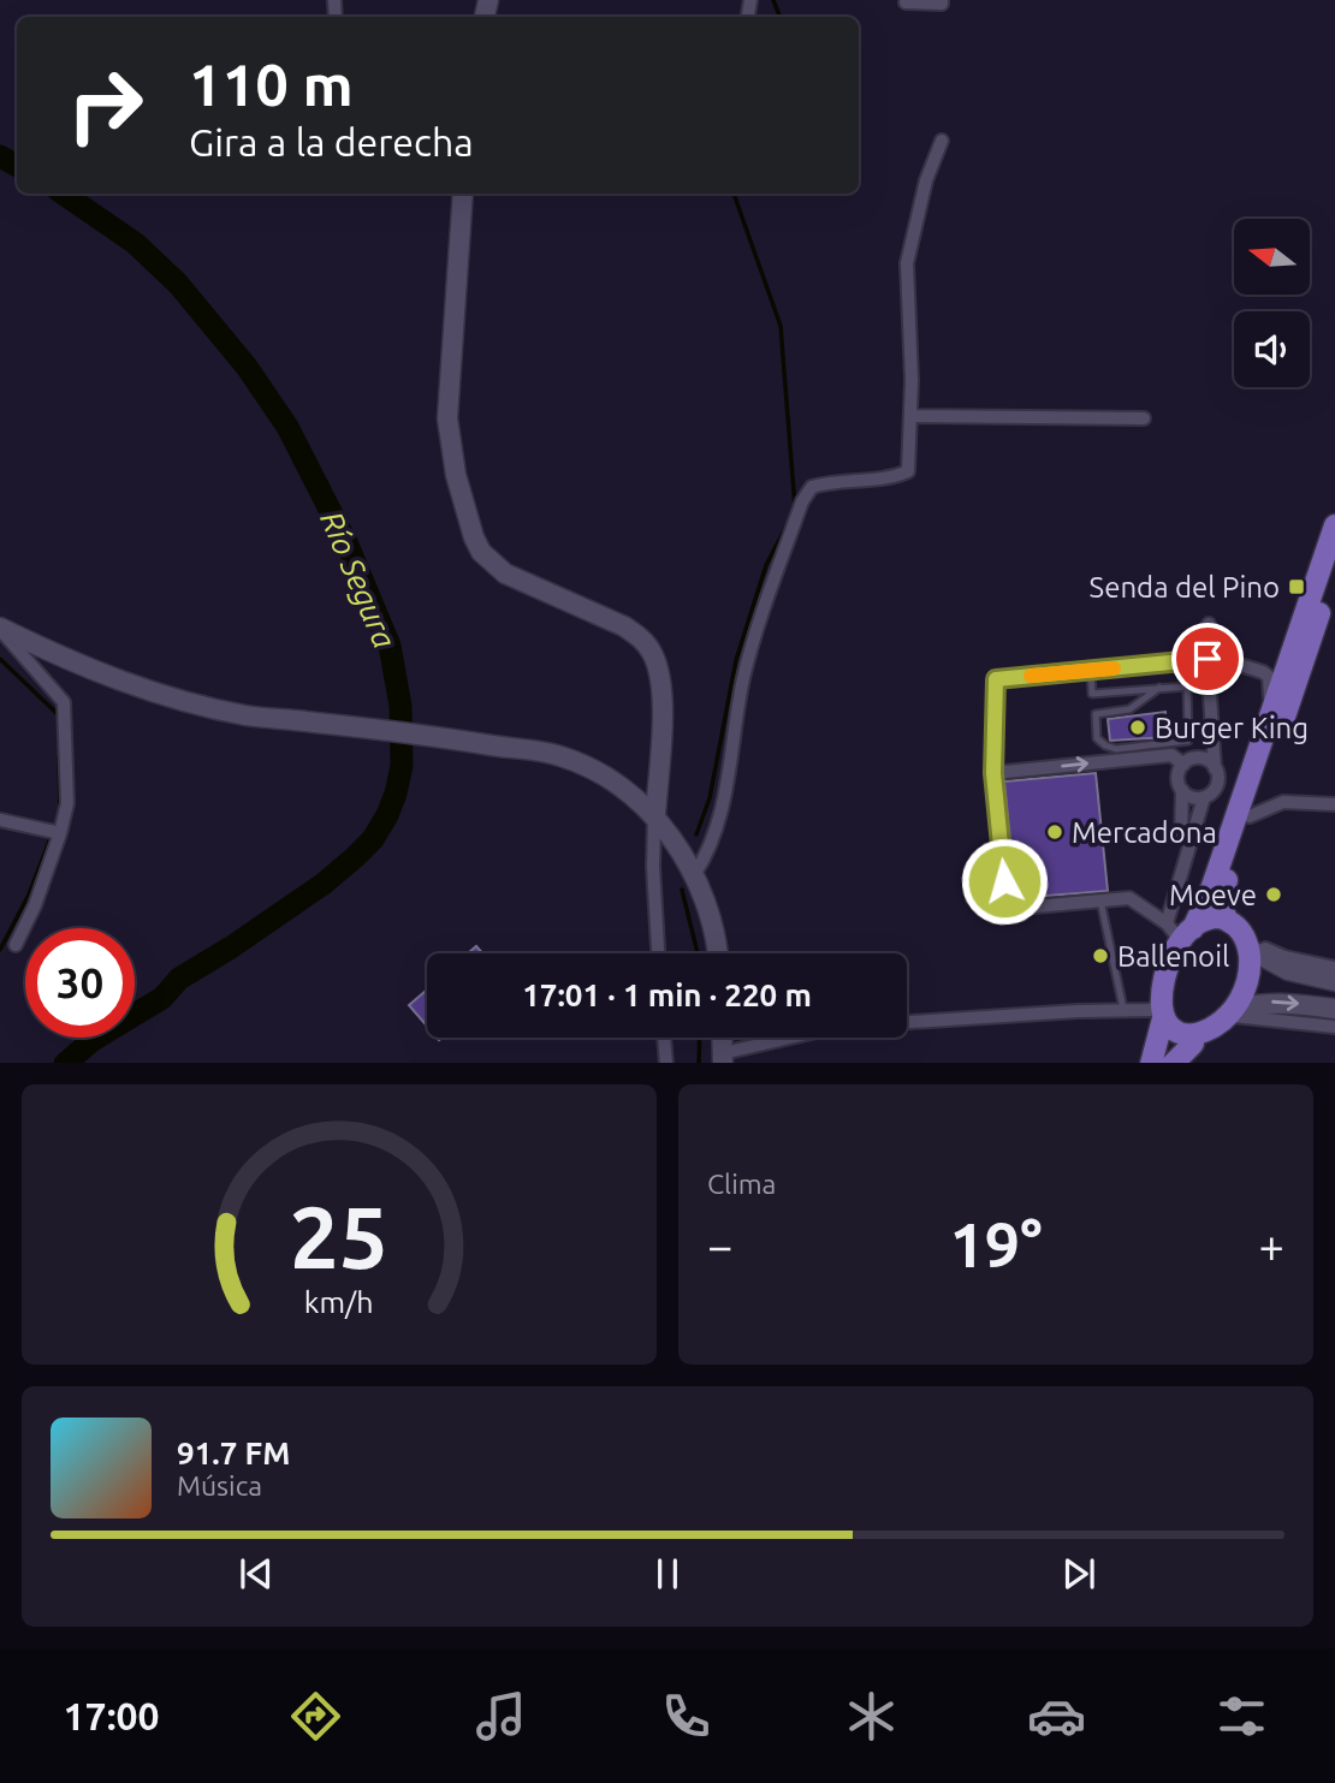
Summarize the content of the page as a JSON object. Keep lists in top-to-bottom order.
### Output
{
  "water": ["Río Segura"],
  "places": {
    "transit": ["Senda del Pino"],
    "other": [
      "Burger King",
      "Mercadona",
      "Moeve",
      "Ballenoil"
    ]
  },
  "north": "left",
  "page": {
    "turn": ["110 m", "Gira a la derecha"],
    "limit": "30",
    "trip": "17:01 · 1 min · 220 m",
    "tile": "Clima",
    "heat": ["−", "19°", "+"],
    "song": ["91.7 FM", "Música"],
    "tabs": "17:00",
    "gauge": ["25", "km/h"]
  }
}
